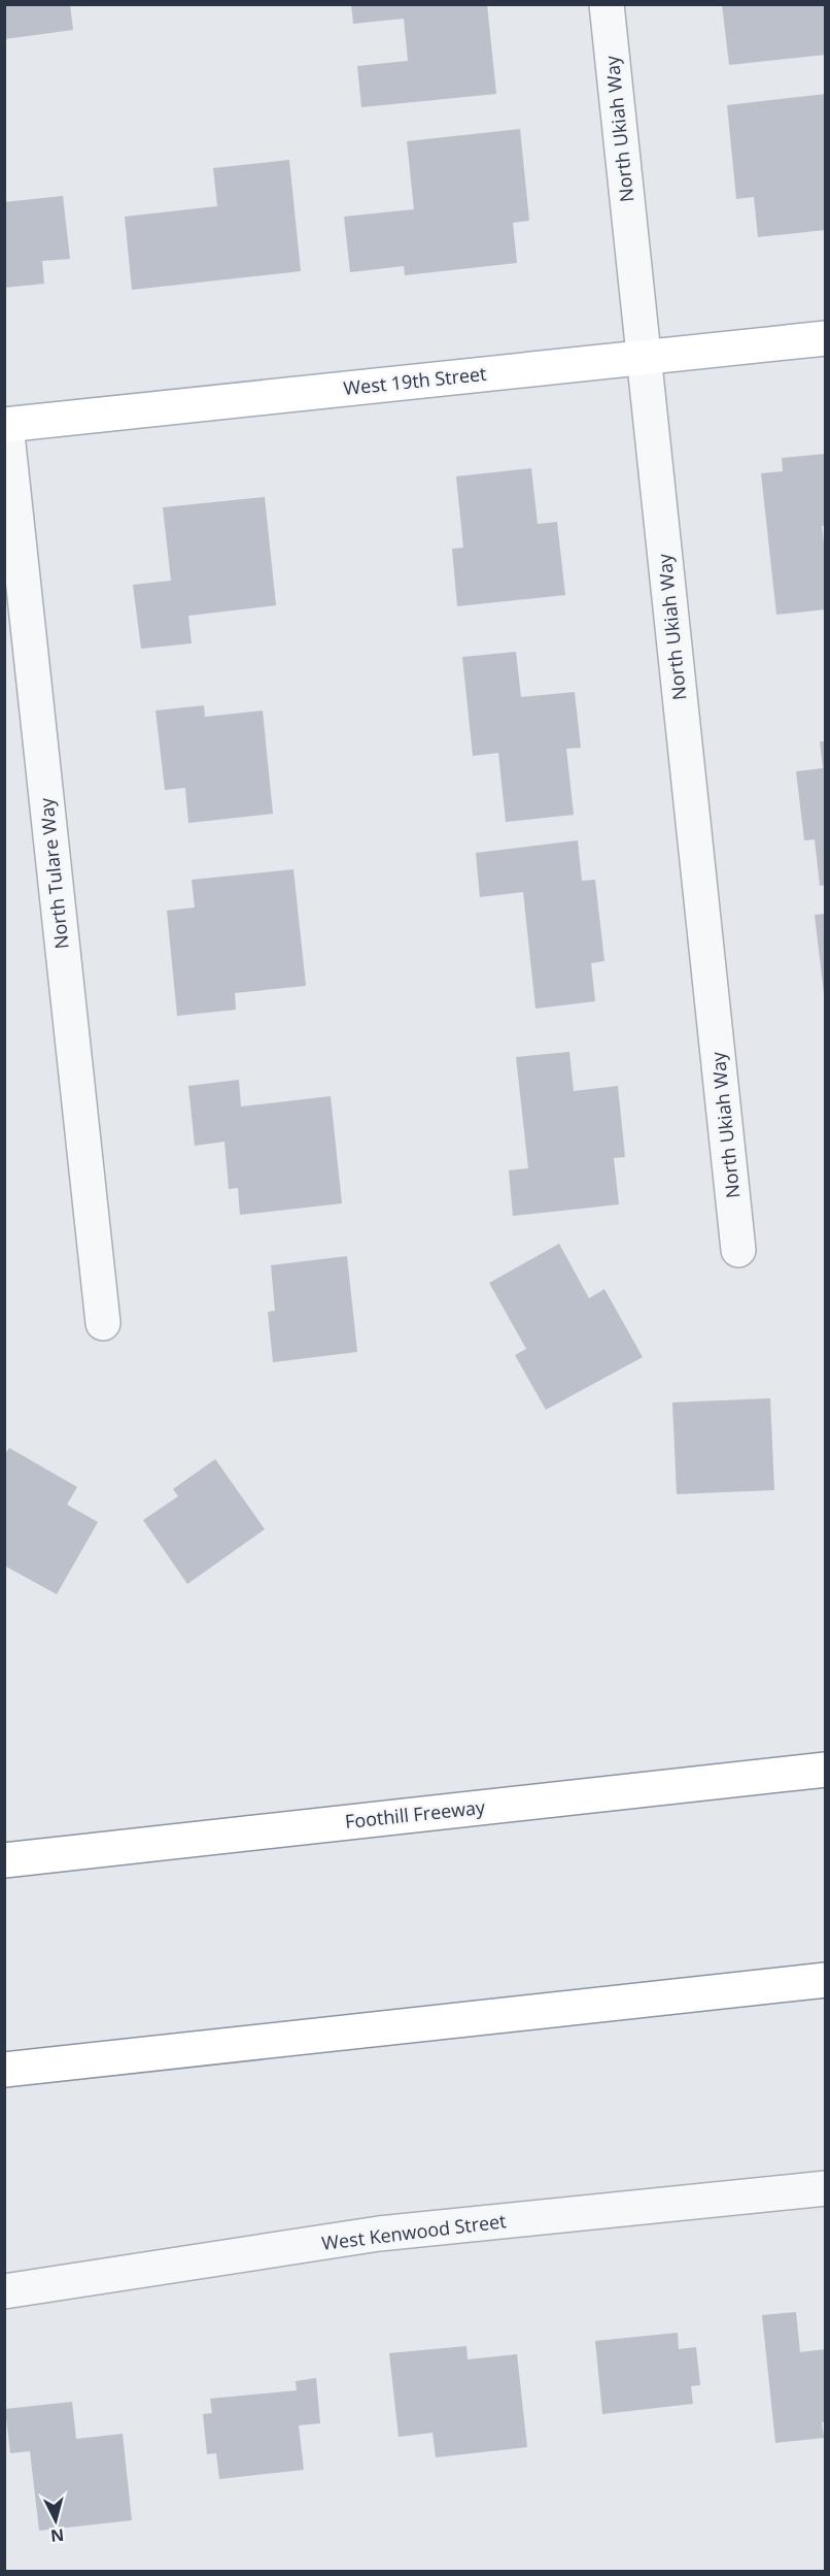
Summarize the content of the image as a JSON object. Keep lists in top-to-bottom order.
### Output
{
  "streets": {
    "main road": ["West 19th Street", "Foothill Freeway"],
    "street": ["North Ukiah Way", "North Tulare Way", "West Kenwood Street"]
  },
  "crossings": [
    ["North Ukiah Way", "West 19th Street"],
    ["West 19th Street", "North Tulare Way"]
  ],
  "north": "bottom"
}
